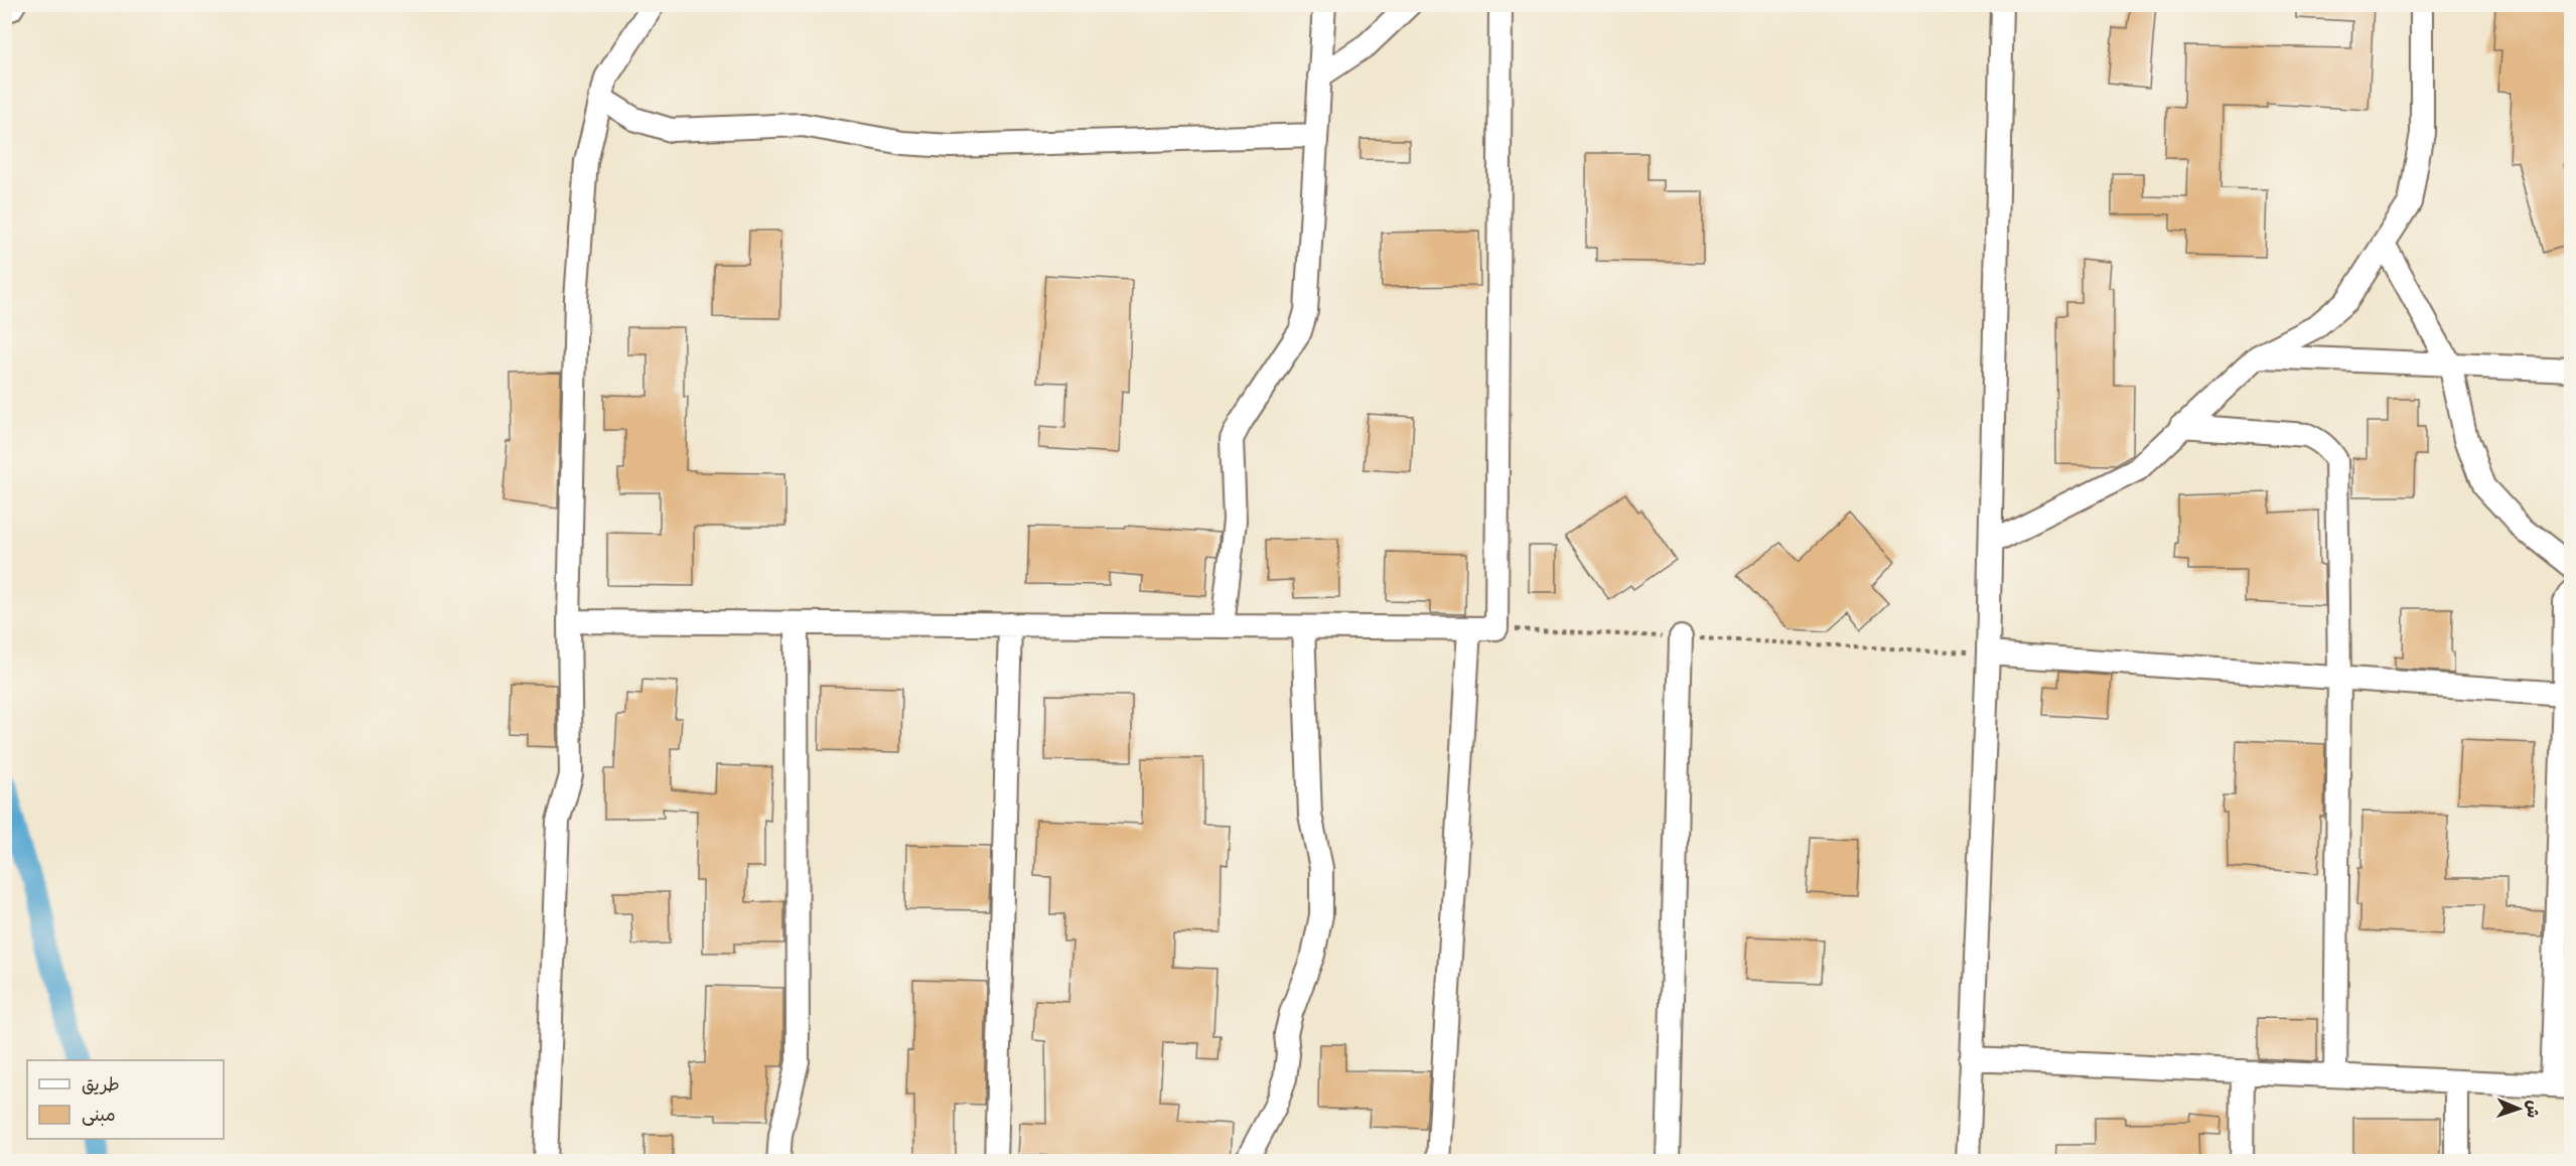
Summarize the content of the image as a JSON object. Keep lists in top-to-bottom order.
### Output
{
  "legend": ["طريق", "مبنى"],
  "north": "right"
}
